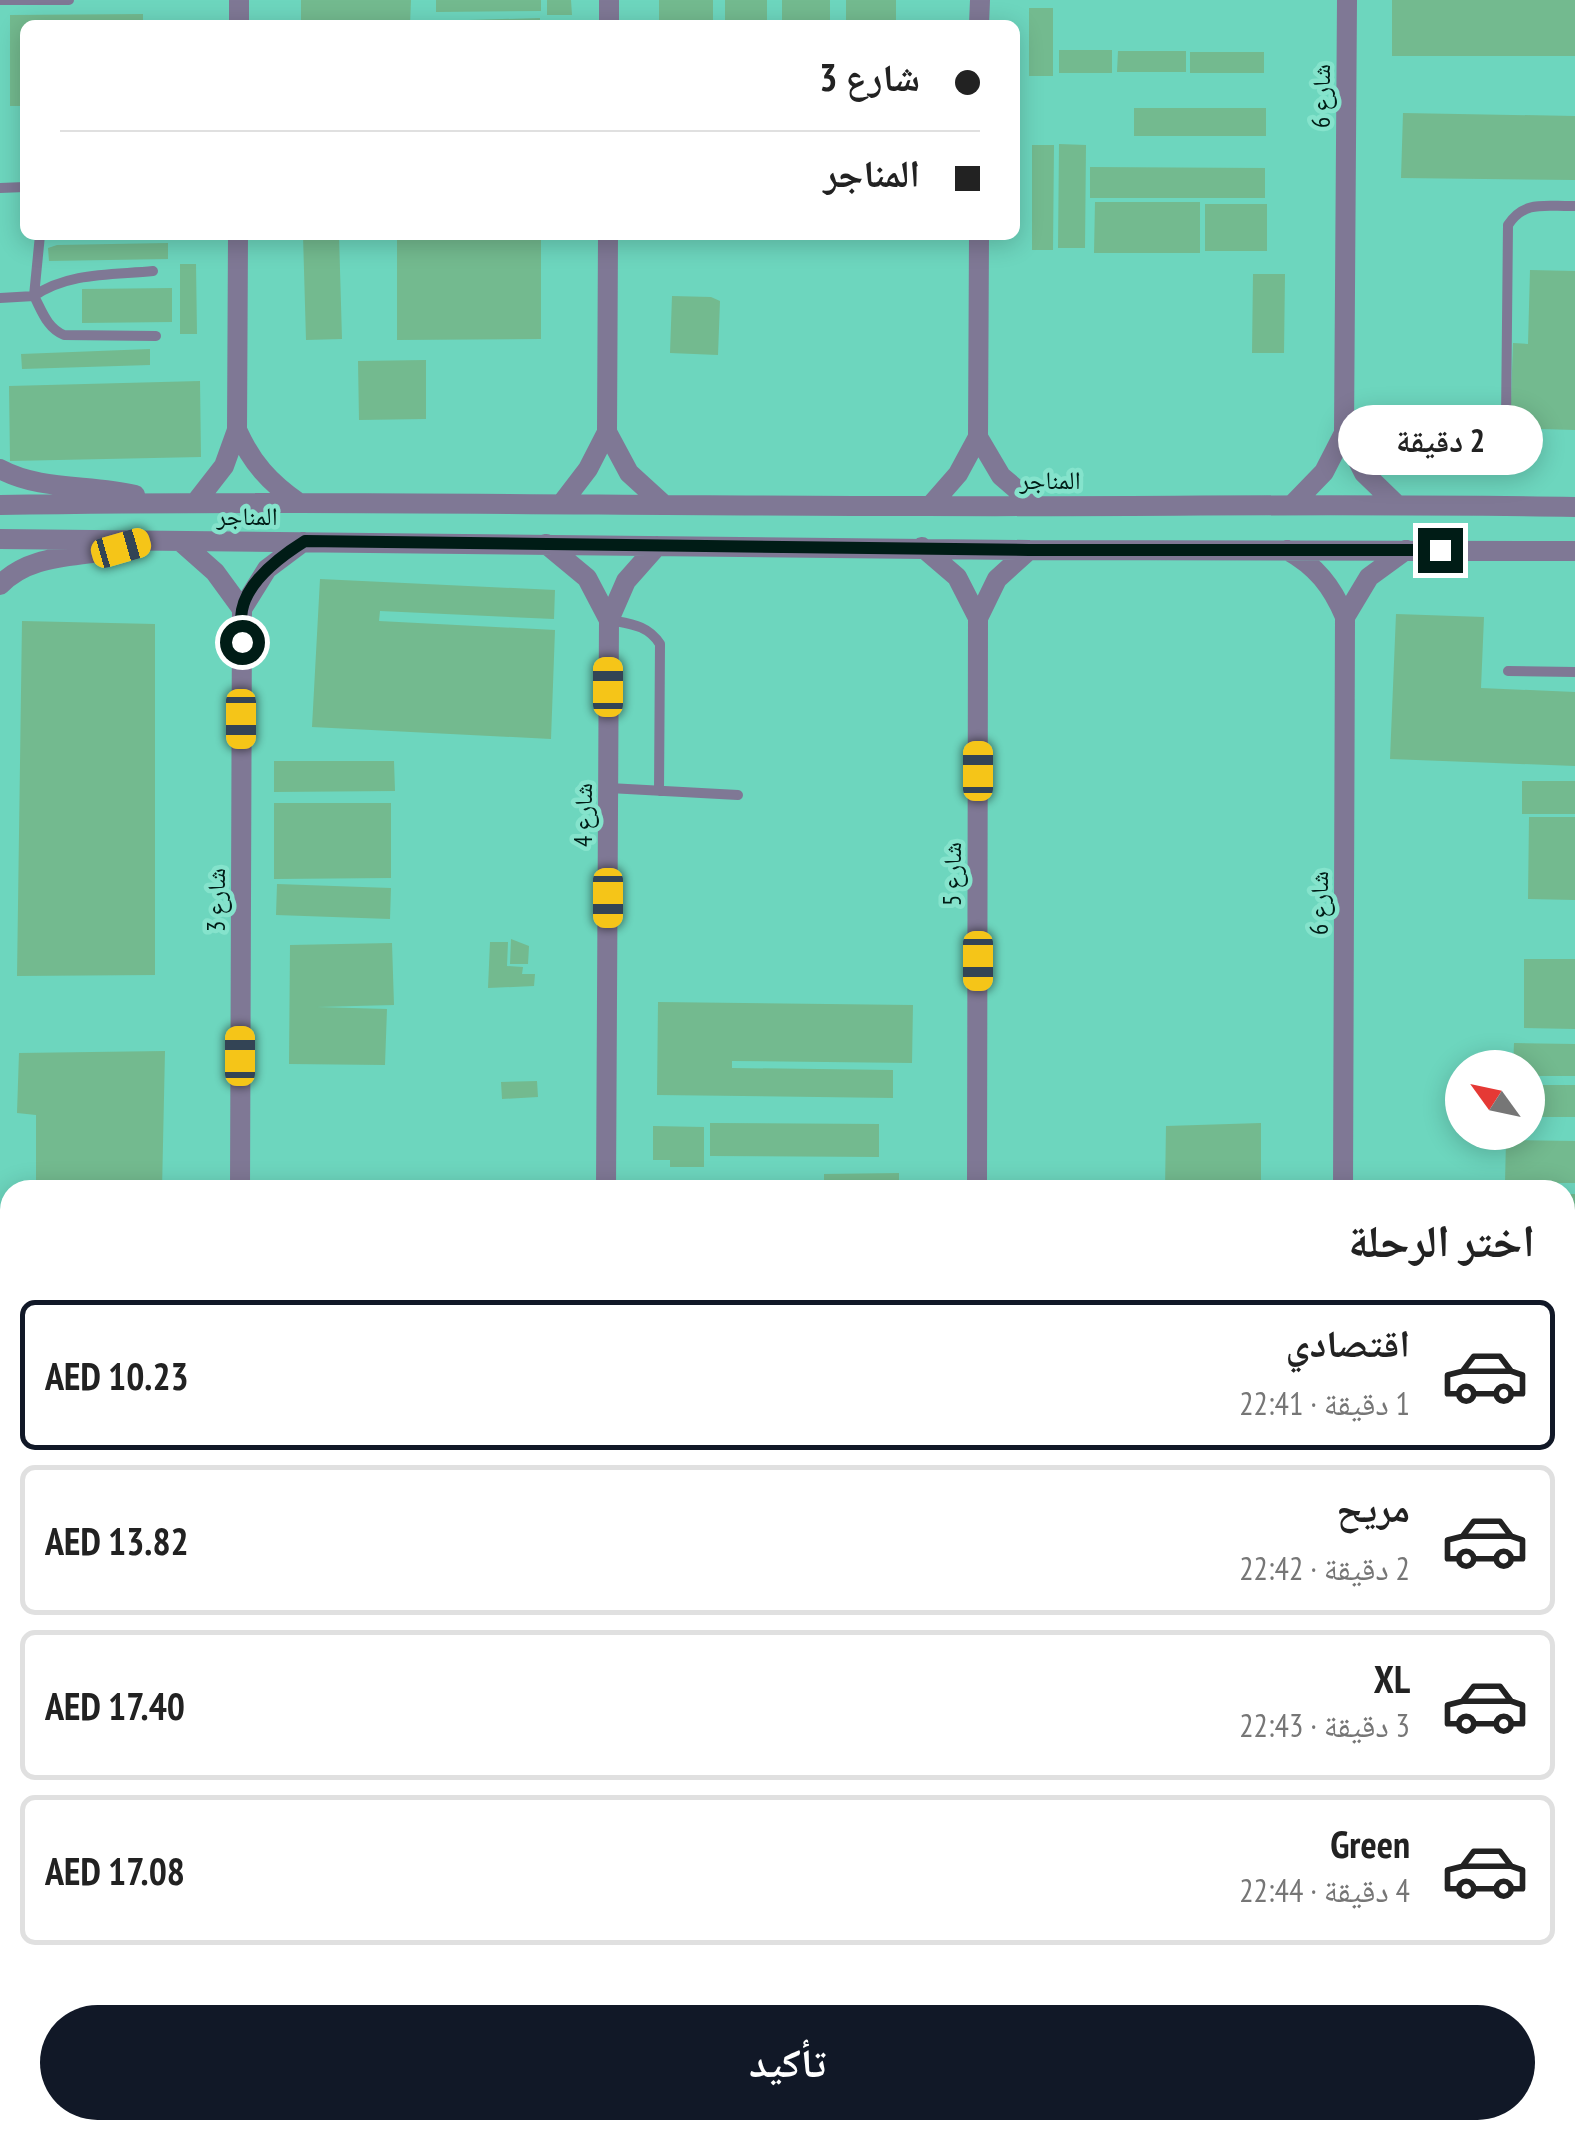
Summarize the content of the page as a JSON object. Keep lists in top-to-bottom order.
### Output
{
  "streets": {
    "street": [
      "شارع 6",
      "المناجر",
      "شارع 4",
      "شارع 5",
      "شارع 3"
    ]
  },
  "crossings": [
    ["شارع 6", "المناجر"],
    ["المناجر", "شارع 4"],
    ["المناجر", "شارع 5"]
  ],
  "north": "top left",
  "page": {
    "banner": ["شارع 3", "المناجر"],
    "bubble": "2 دقيقة",
    "heading": "اختر الرحلة",
    "list": [
      {
        "name": "اقتصادي",
        "note": "1 دقيقة · 22:41",
        "value": "AED 10.23"
      },
      {
        "name": "مريح",
        "note": "2 دقيقة · 22:42",
        "value": "AED 13.82"
      },
      {
        "name": "XL",
        "note": "3 دقيقة · 22:43",
        "value": "AED 17.40"
      },
      {
        "name": "Green",
        "note": "4 دقيقة · 22:44",
        "value": "AED 17.08"
      }
    ],
    "buttons": "تأكيد"
  }
}
